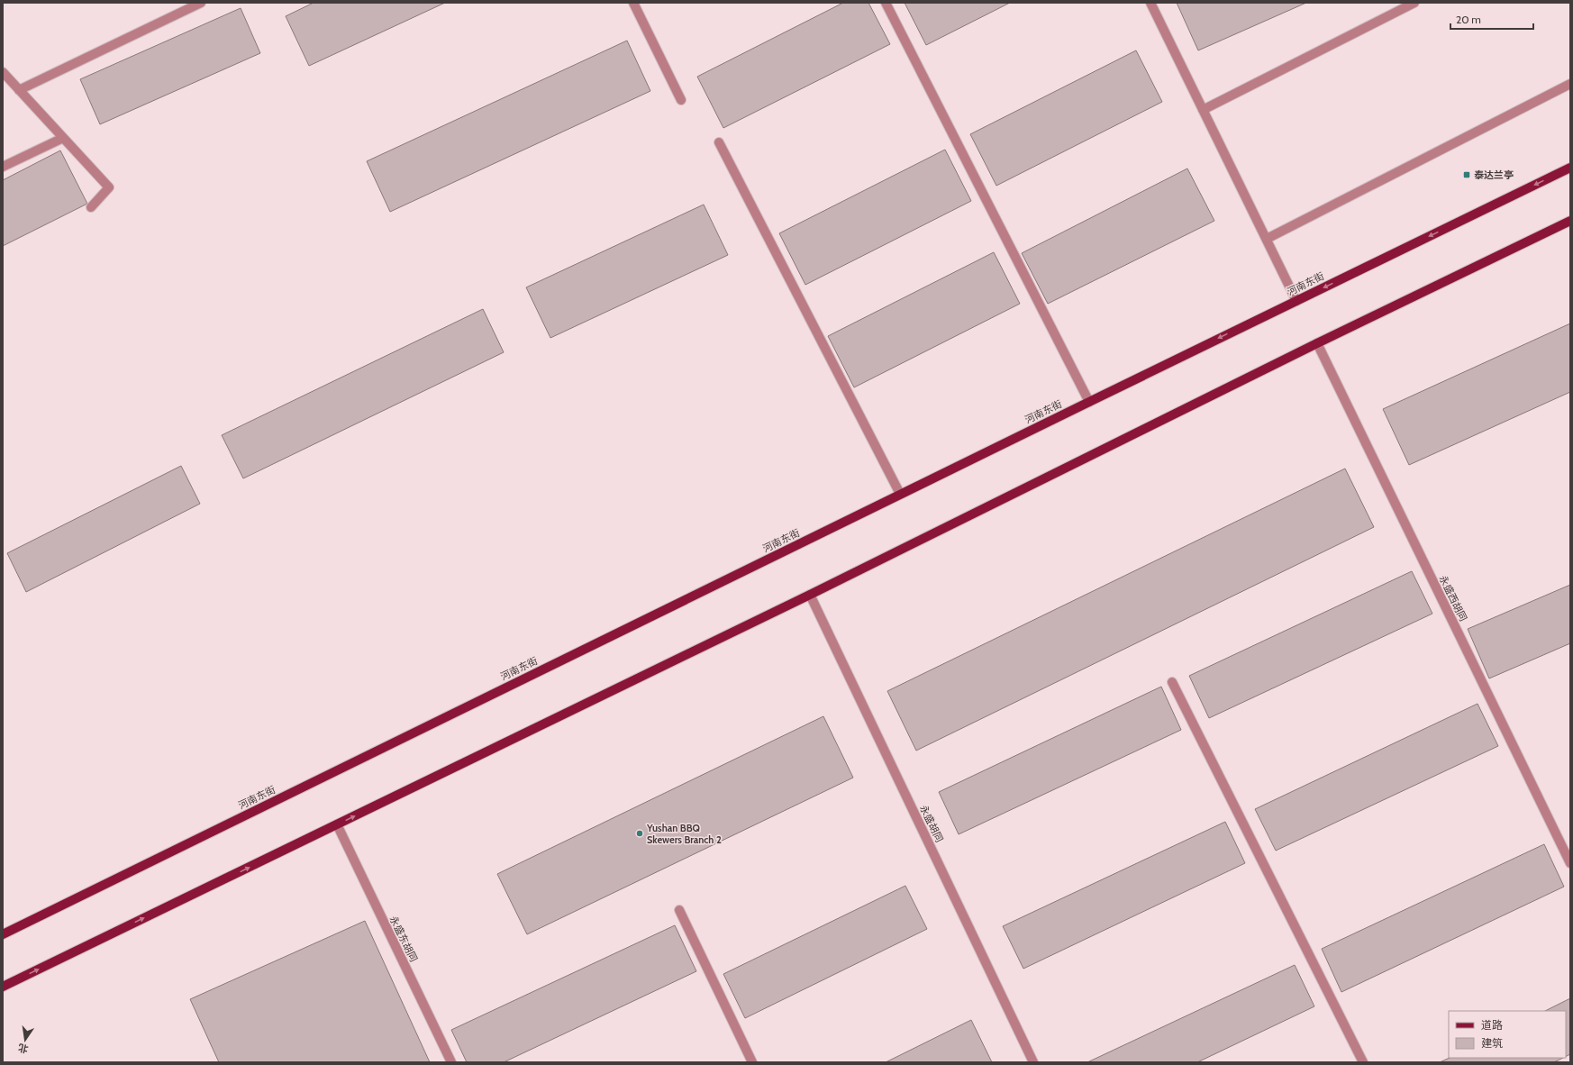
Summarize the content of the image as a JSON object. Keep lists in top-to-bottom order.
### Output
{
  "streets": {
    "main road": ["河南东街"],
    "street": ["永盛西胡同", "永盛胡同", "永盛东胡同"]
  },
  "places": {
    "transit": ["泰达兰亭"],
    "other": ["Yushan BBQ Skewers Branch 2"]
  },
  "legend": ["道路", "建筑"],
  "scale_bar": "20 m",
  "north": "bottom"
}
